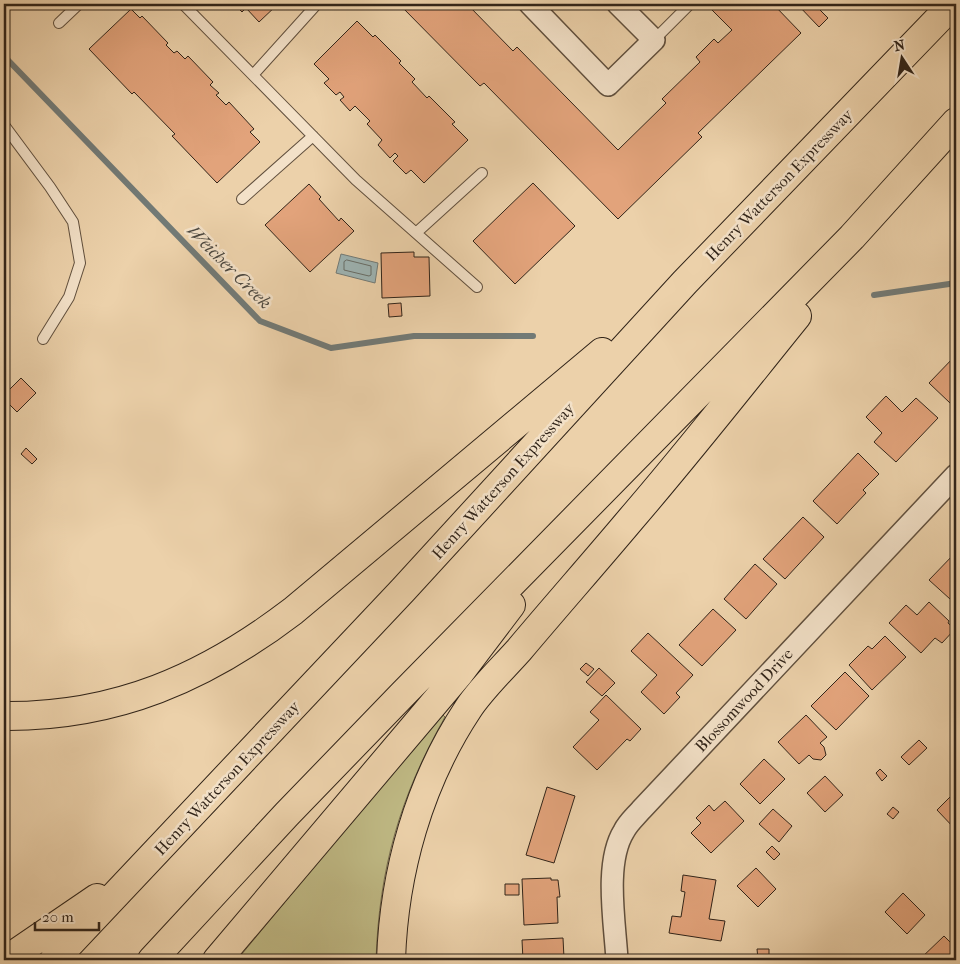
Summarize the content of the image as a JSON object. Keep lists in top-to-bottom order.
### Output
{
  "streets": {
    "highway": ["Henry Watterson Expressway"],
    "street": ["Blossomwood Drive"]
  },
  "water": ["Weicher Creek"],
  "scale_bar": "20 m",
  "north": "top"
}
